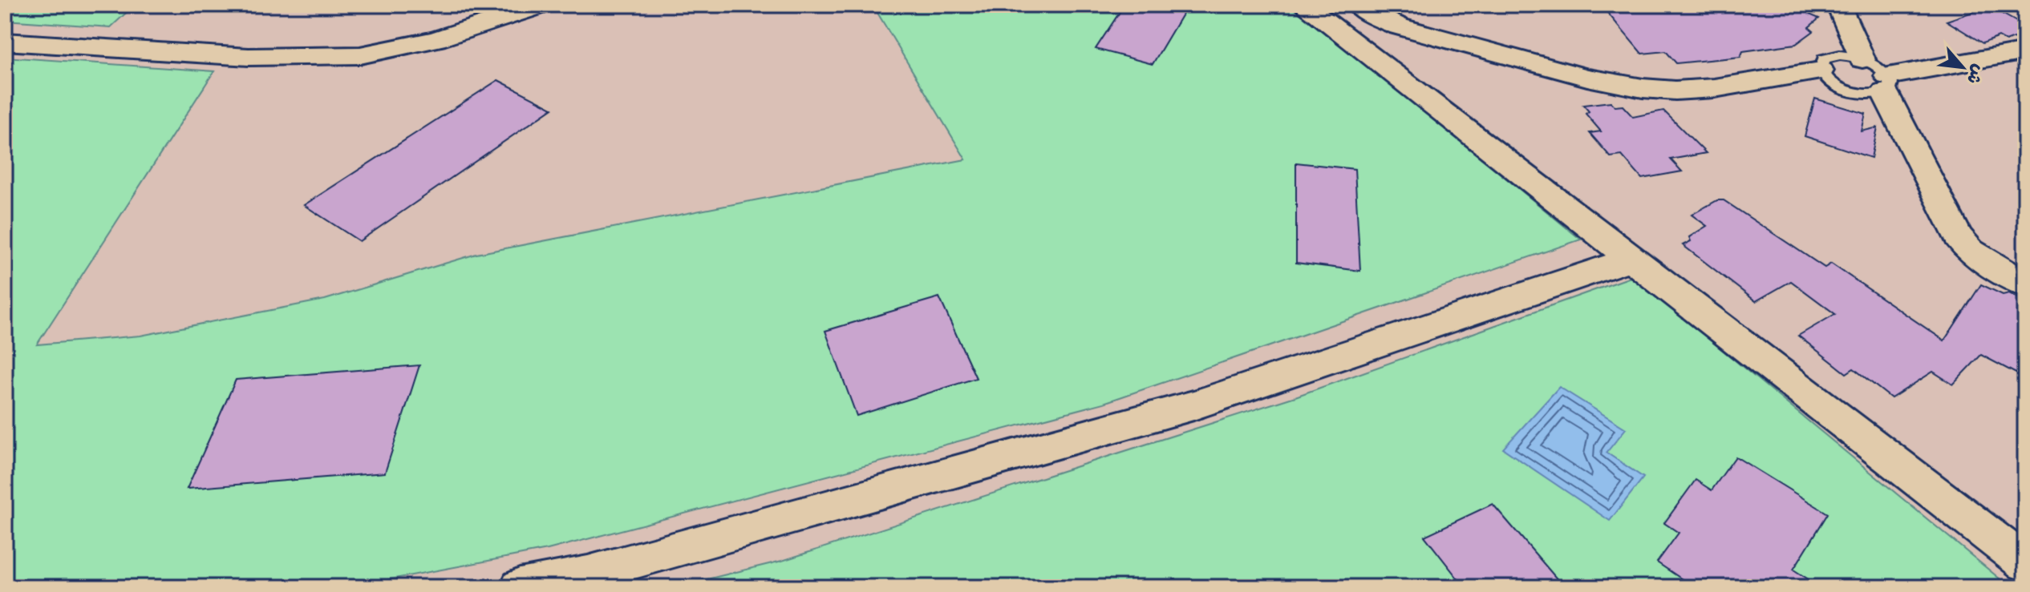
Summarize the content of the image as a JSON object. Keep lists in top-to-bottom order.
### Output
{
  "north": "bottom right"
}
